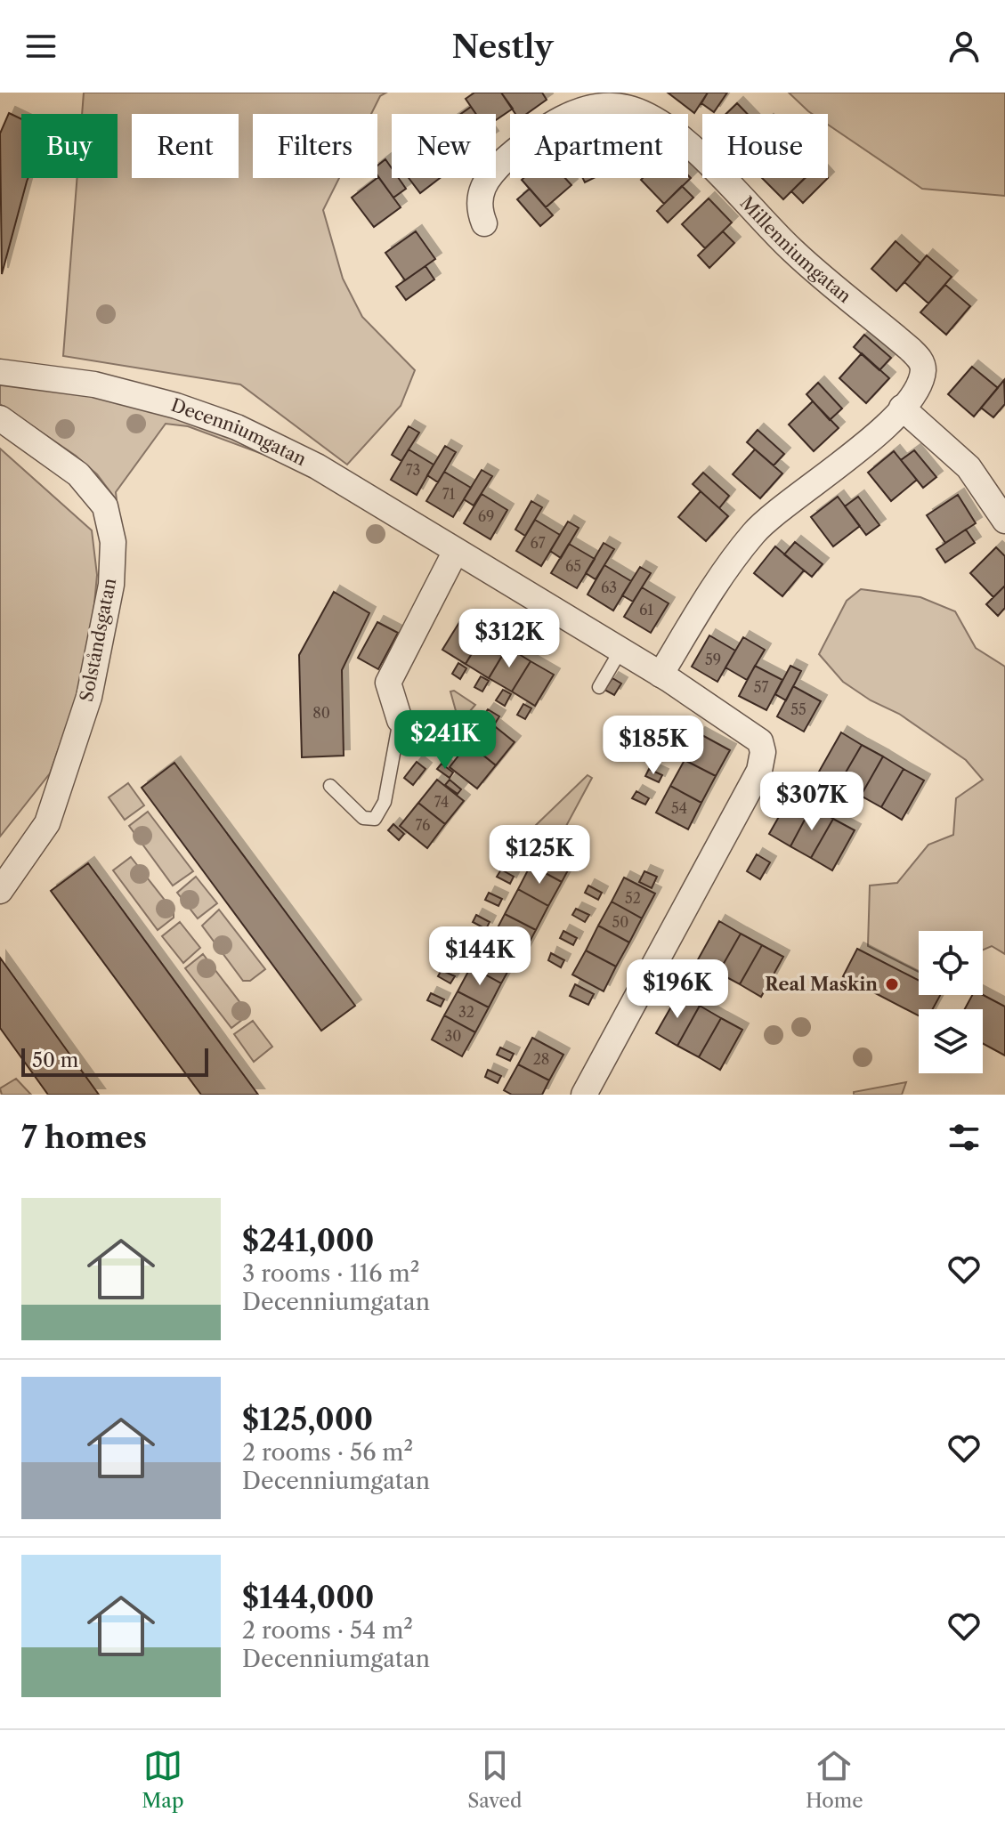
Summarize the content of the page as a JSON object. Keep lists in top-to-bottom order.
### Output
{
  "streets": {
    "street": ["Millenniumgatan", "Decenniumgatan", "Solståndsgatan"]
  },
  "crossings": [
    ["Millenniumgatan", "Decenniumgatan"]
  ],
  "places": ["Real Maskin"],
  "house_numbers": [
    "73",
    "71",
    "69",
    "67",
    "65",
    "63",
    "61",
    "59",
    "57",
    "55",
    "80",
    "74",
    "54",
    "76",
    "52",
    "50",
    "32",
    "30",
    "28"
  ],
  "scale_bar": "50 m",
  "page": {
    "header": "Nestly",
    "chip": [
      "Buy",
      "Rent",
      "Filters",
      "New",
      "Apartment",
      "House"
    ],
    "price": [
      "$312K",
      "$241K",
      "$185K",
      "$307K",
      "$125K",
      "$144K",
      "$196K"
    ],
    "scale": "50 m",
    "heading": "7 homes",
    "list": [
      {
        "name": "$241,000",
        "note": "3 rooms · 116 m² · Decenniumgatan"
      },
      {
        "name": "$125,000",
        "note": "2 rooms · 56 m² · Decenniumgatan"
      },
      {
        "name": "$144,000",
        "note": "2 rooms · 54 m² · Decenniumgatan"
      }
    ],
    "tabs": ["Map", "Saved", "Home"]
  }
}
